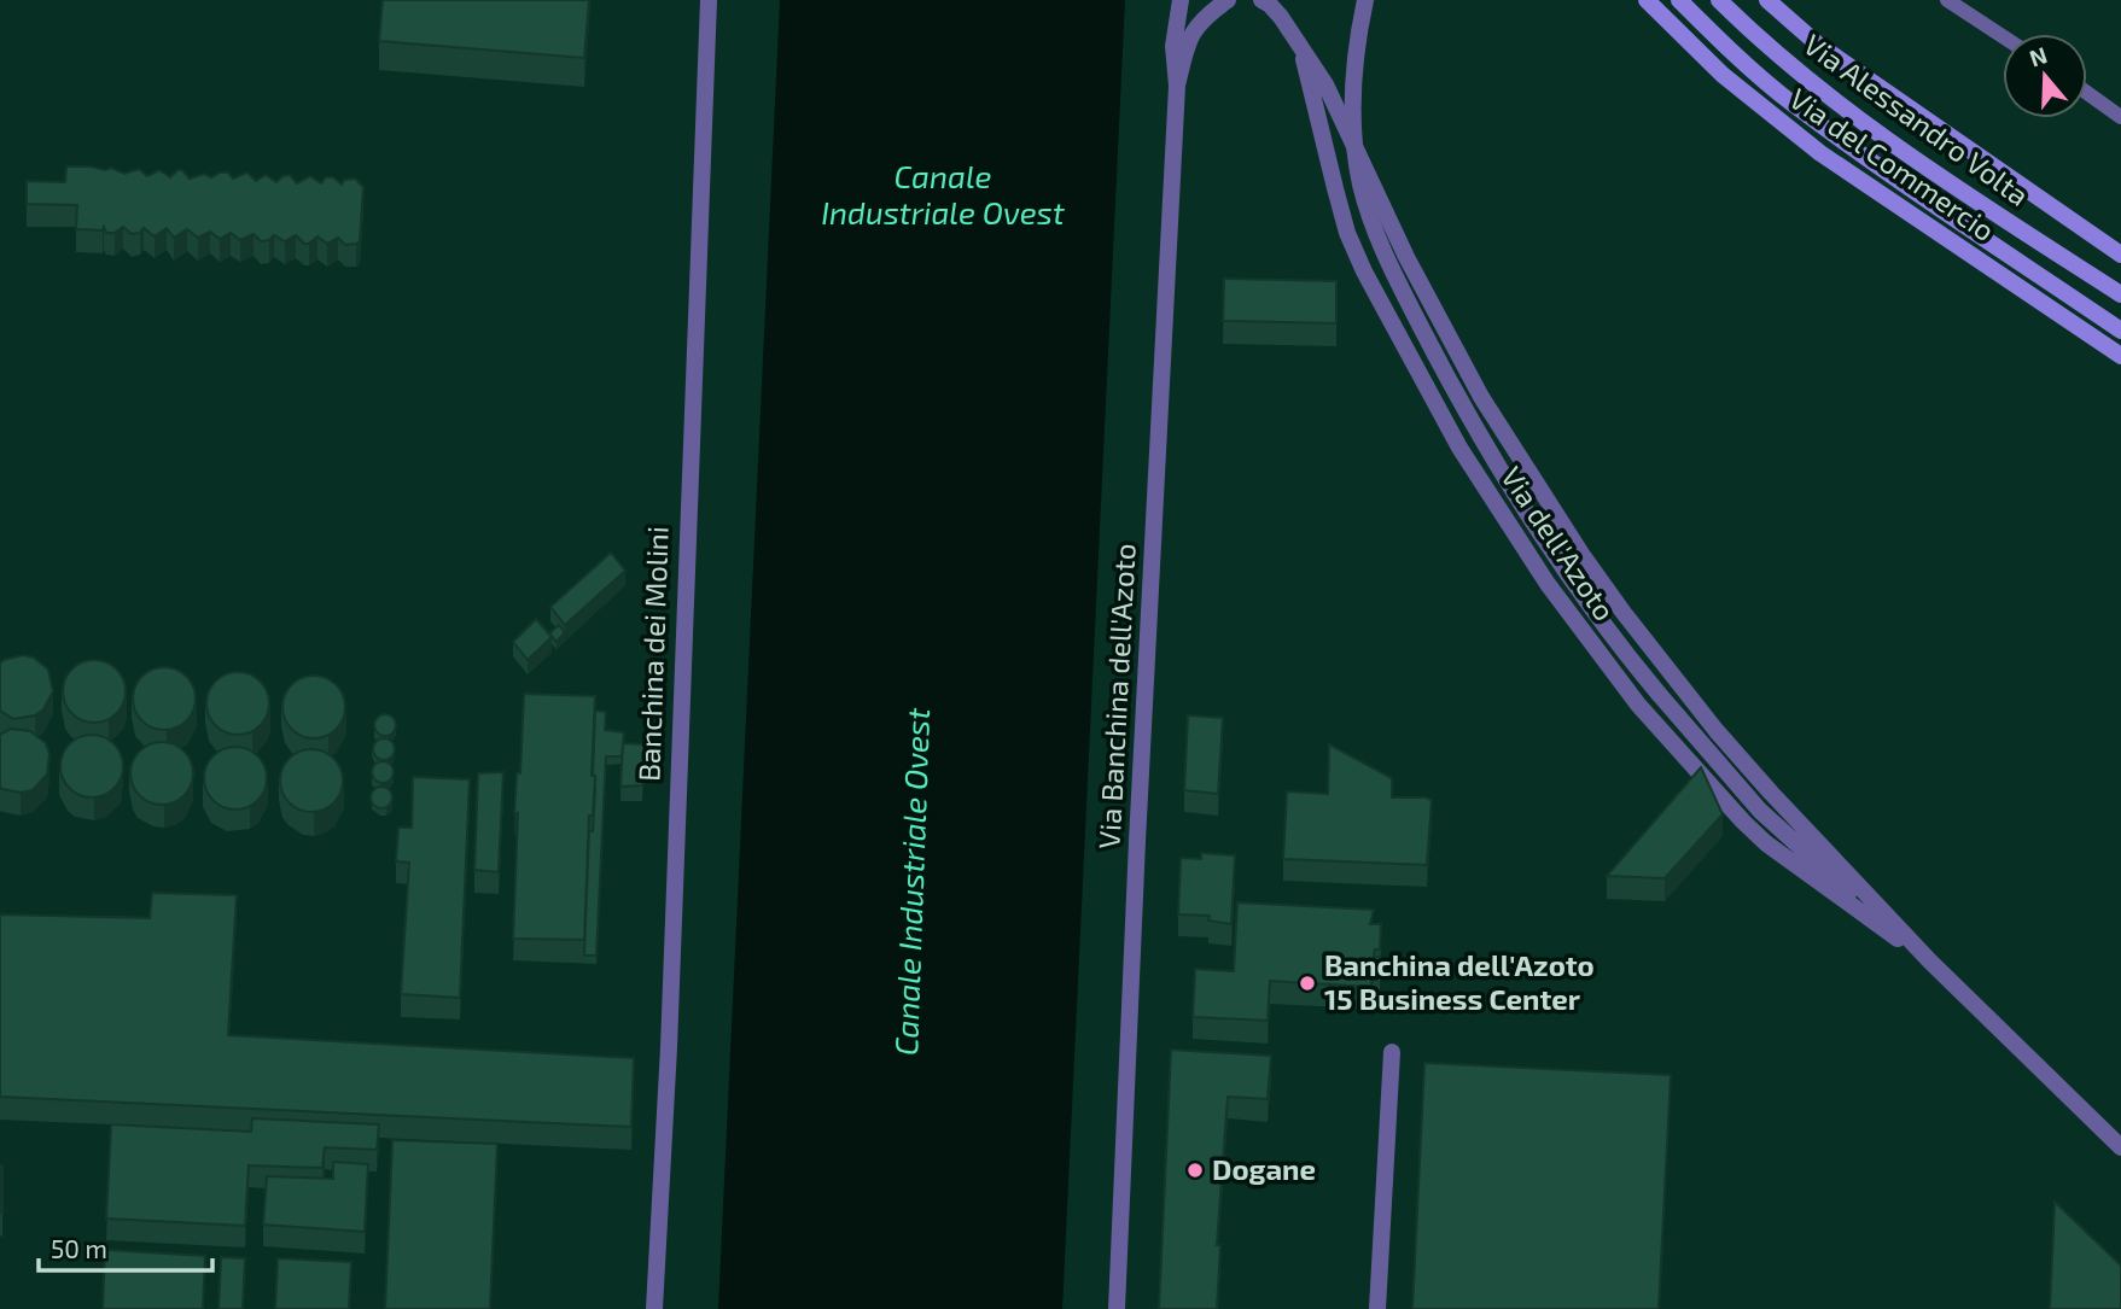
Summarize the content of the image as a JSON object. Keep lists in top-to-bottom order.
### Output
{
  "streets": {
    "street": [
      "Via Alessandro Volta",
      "Via del Commercio",
      "Via dell'Azoto",
      "Banchina dei Molini",
      "Via Banchina dell'Azoto"
    ]
  },
  "water": ["Canale Industriale Ovest"],
  "places": ["Banchina dell'Azoto 15 Business Center", "Dogane"],
  "scale_bar": "50 m",
  "north": "top"
}
